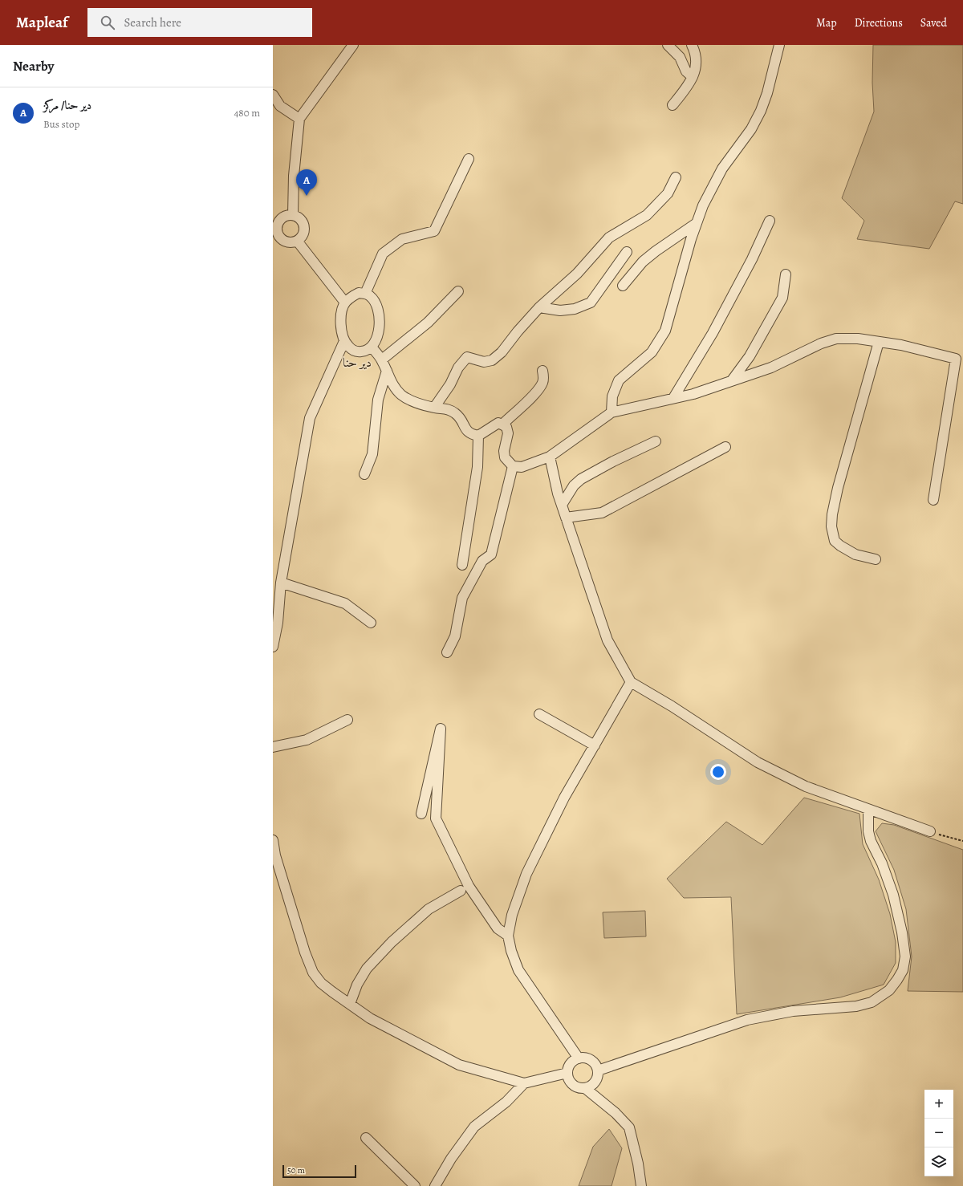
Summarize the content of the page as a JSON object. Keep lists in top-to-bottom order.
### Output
{
  "districts": ["دير حنا"],
  "scale_bar": "50 m",
  "page": {
    "header": "Mapleaf",
    "search": "Search here",
    "nav": ["Map", "Directions", "Saved"],
    "heading": "Nearby",
    "list": [
      {
        "mark": "A",
        "name": "دير حنا/ مركز",
        "note": "Bus stop",
        "value": "480 m"
      }
    ],
    "pins": "A",
    "map_buttons": ["+", "−"],
    "scale": "50 m"
  }
}
